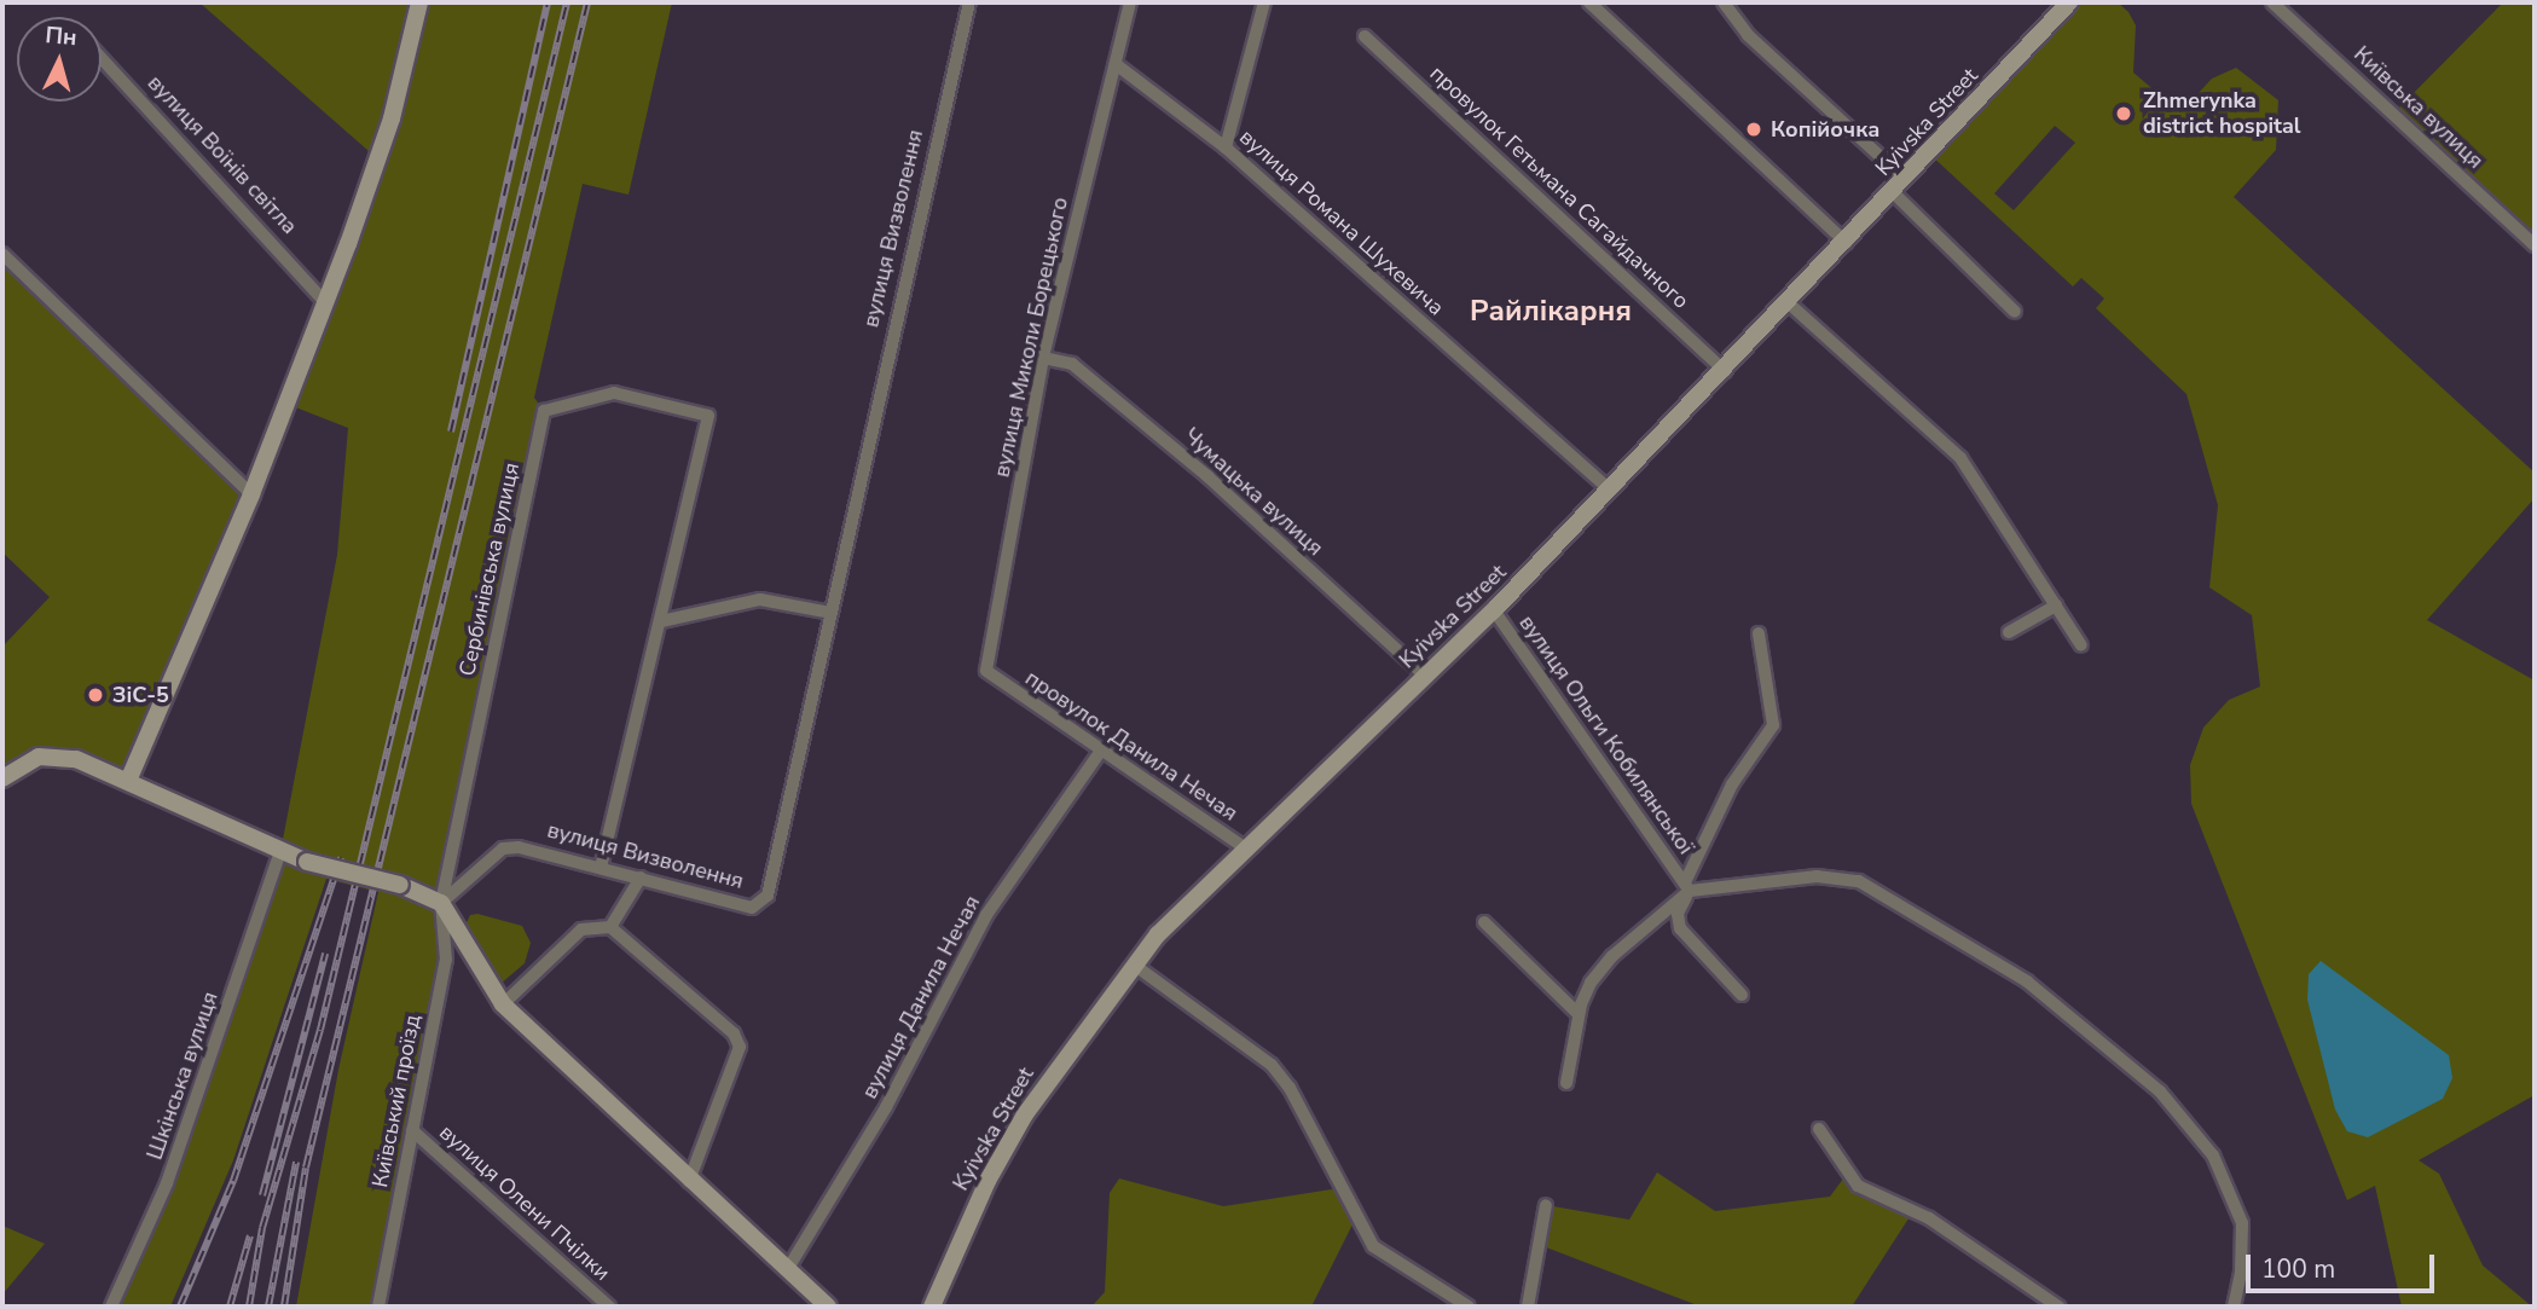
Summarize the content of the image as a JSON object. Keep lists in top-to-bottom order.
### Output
{
  "streets": {
    "street": [
      "Київська вулиця",
      "Kyivska Street",
      "вулиця Воїнів світла",
      "провулок Гетьмана Сагайдачного",
      "вулиця Романа Шухевича",
      "вулиця Визволення",
      "вулиця Миколи Борецького",
      "Чумацька вулиця",
      "Сербинівська вулиця",
      "вулиця Ольги Кобилянської",
      "провулок Данила Нечая",
      "вулиця Данила Нечая",
      "Шкінська вулиця",
      "Київський проїзд",
      "вулиця Олени Пчілки"
    ]
  },
  "crossings": [
    ["Kyivska Street", "провулок Гетьмана Сагайдачного"],
    ["Kyivska Street", "вулиця Романа Шухевича"],
    ["Kyivska Street", "Чумацька вулиця"],
    ["Kyivska Street", "вулиця Ольги Кобилянської"],
    ["Kyivska Street", "провулок Данила Нечая"],
    ["вулиця Романа Шухевича", "вулиця Миколи Борецького"],
    ["вулиця Визволення", "Сербинівська вулиця"],
    ["вулиця Визволення", "Київський проїзд"],
    ["вулиця Миколи Борецького", "Чумацька вулиця"],
    ["вулиця Миколи Борецького", "провулок Данила Нечая"],
    ["Сербинівська вулиця", "Київський проїзд"],
    ["провулок Данила Нечая", "вулиця Данила Нечая"],
    ["Київський проїзд", "вулиця Олени Пчілки"]
  ],
  "districts": ["Райлікарня"],
  "places": ["Zhmerynka district hospital", "Копійочка", "ЗіС-5"],
  "scale_bar": "100 m",
  "north": "top"
}
